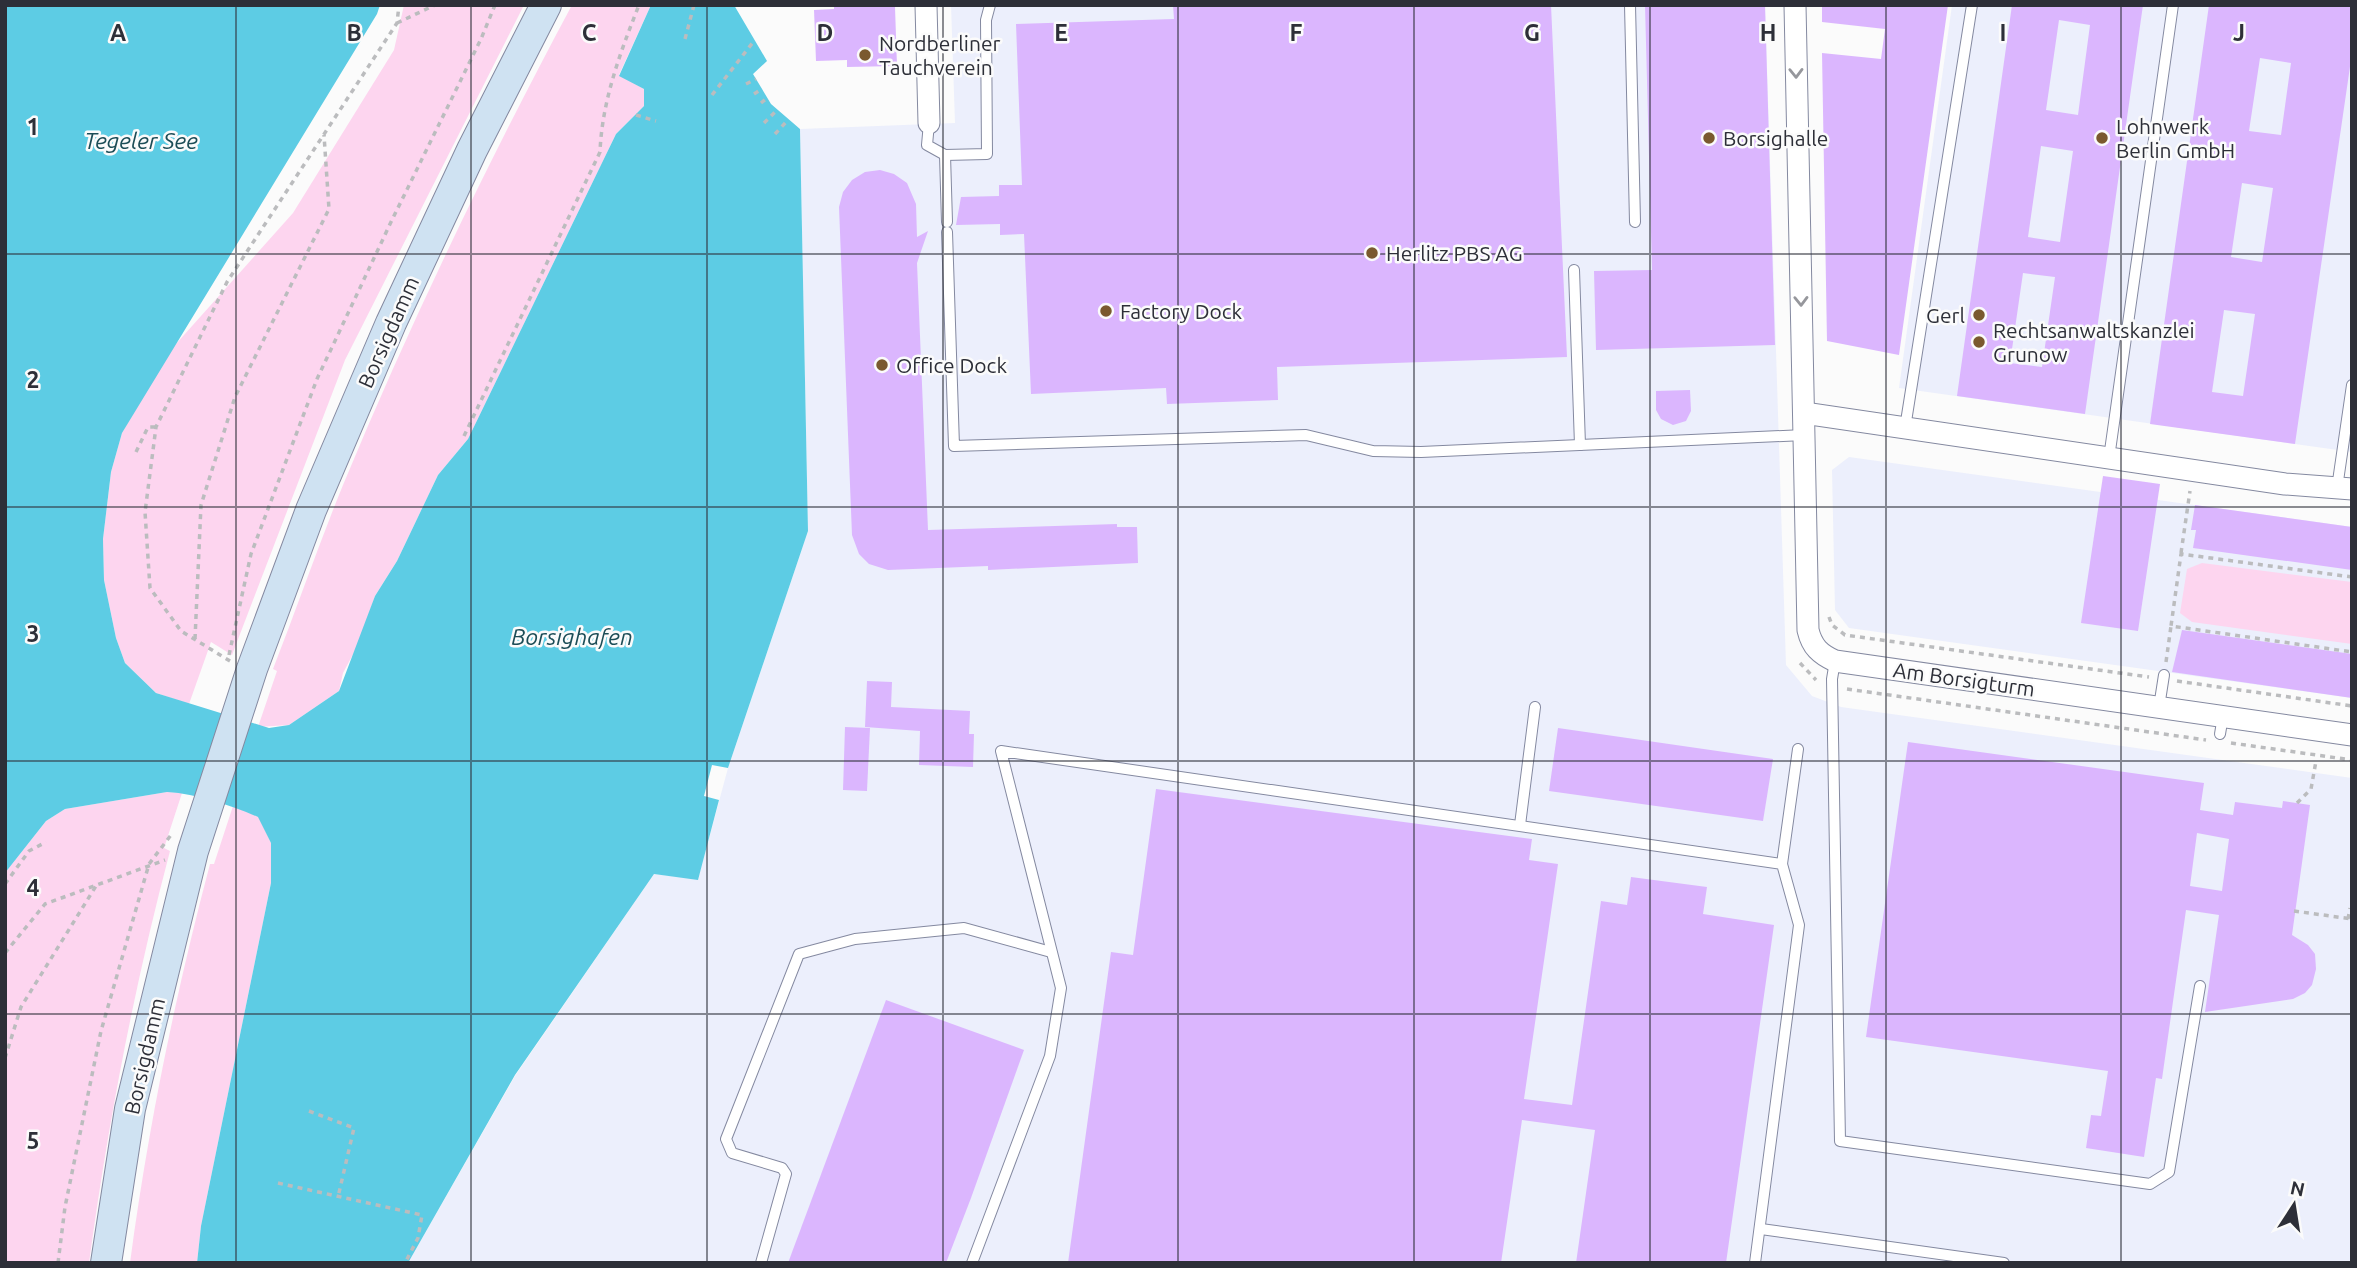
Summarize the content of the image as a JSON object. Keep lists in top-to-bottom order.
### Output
{
  "streets": {
    "street": ["Borsigdamm", "Am Borsigturm"]
  },
  "water": ["Tegeler See", "Borsighafen"],
  "places": [
    "Nordberliner Tauchverein",
    "Borsighalle",
    "Lohnwerk Berlin GmbH",
    "Herlitz PBS AG",
    "Factory Dock",
    "Gerl",
    "Rechtsanwaltskanzlei Grunow",
    "Office Dock"
  ],
  "north": "top",
  "grid": {
    "columns": [
      "A",
      "B",
      "C",
      "D",
      "E",
      "F",
      "G",
      "H",
      "I",
      "J"
    ],
    "rows": [
      "1",
      "2",
      "3",
      "4",
      "5"
    ]
  }
}
